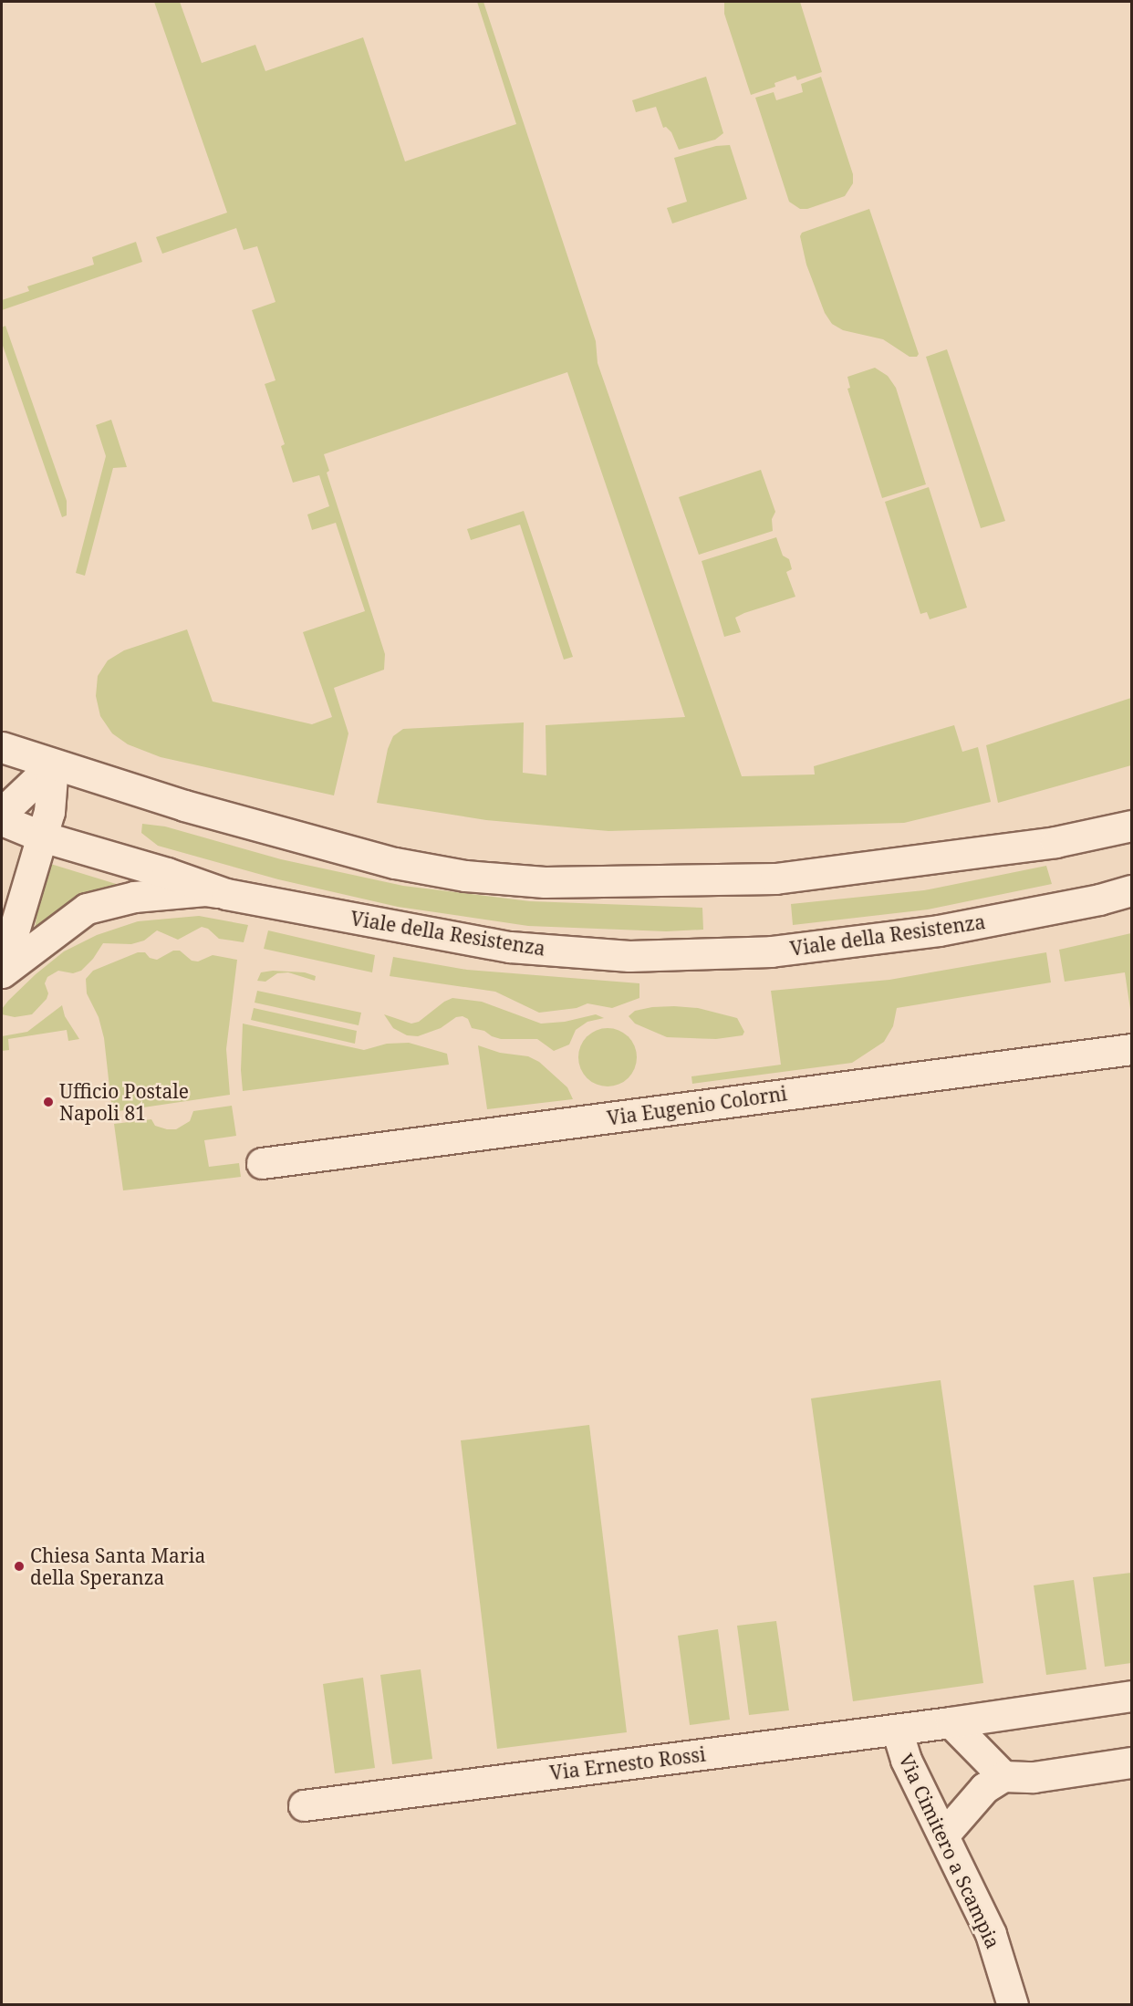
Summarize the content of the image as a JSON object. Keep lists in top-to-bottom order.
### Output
{
  "streets": {
    "street": [
      "Viale della Resistenza",
      "Via Eugenio Colorni",
      "Via Ernesto Rossi",
      "Via Cimitero a Scampia"
    ]
  },
  "crossings": [
    ["Via Ernesto Rossi", "Via Cimitero a Scampia"]
  ],
  "places": ["Ufficio Postale Napoli 81", "Chiesa Santa Maria della Speranza"]
}
